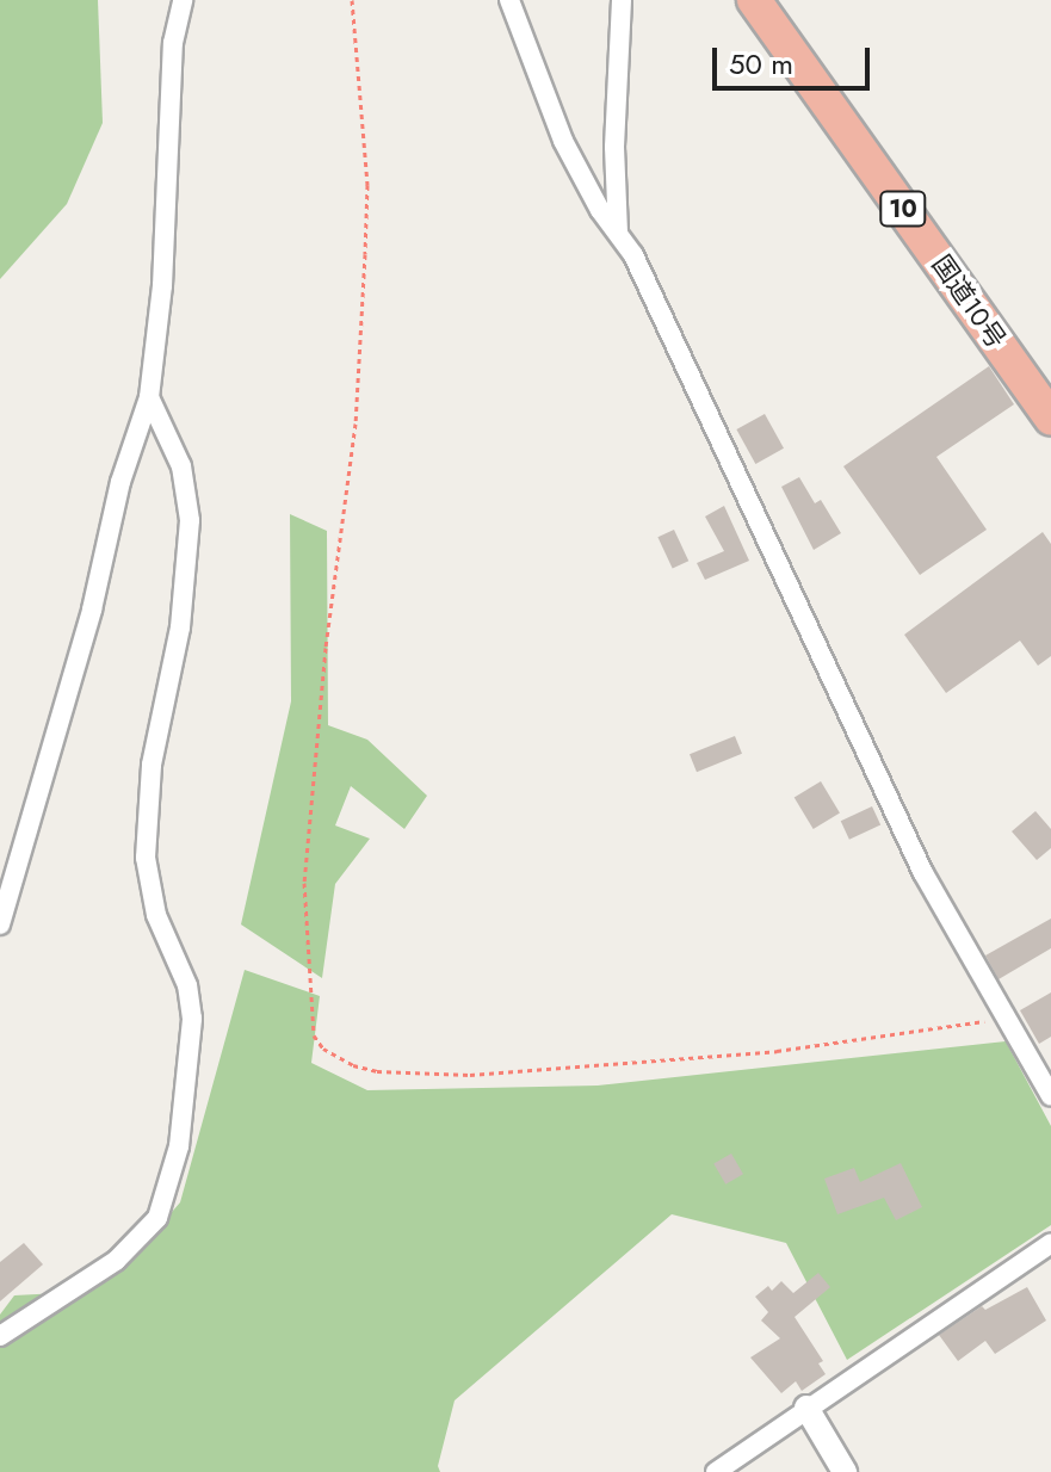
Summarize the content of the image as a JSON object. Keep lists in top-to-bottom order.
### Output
{
  "streets": {
    "highway": ["10", "国道10号"]
  },
  "scale_bar": "50 m"
}
